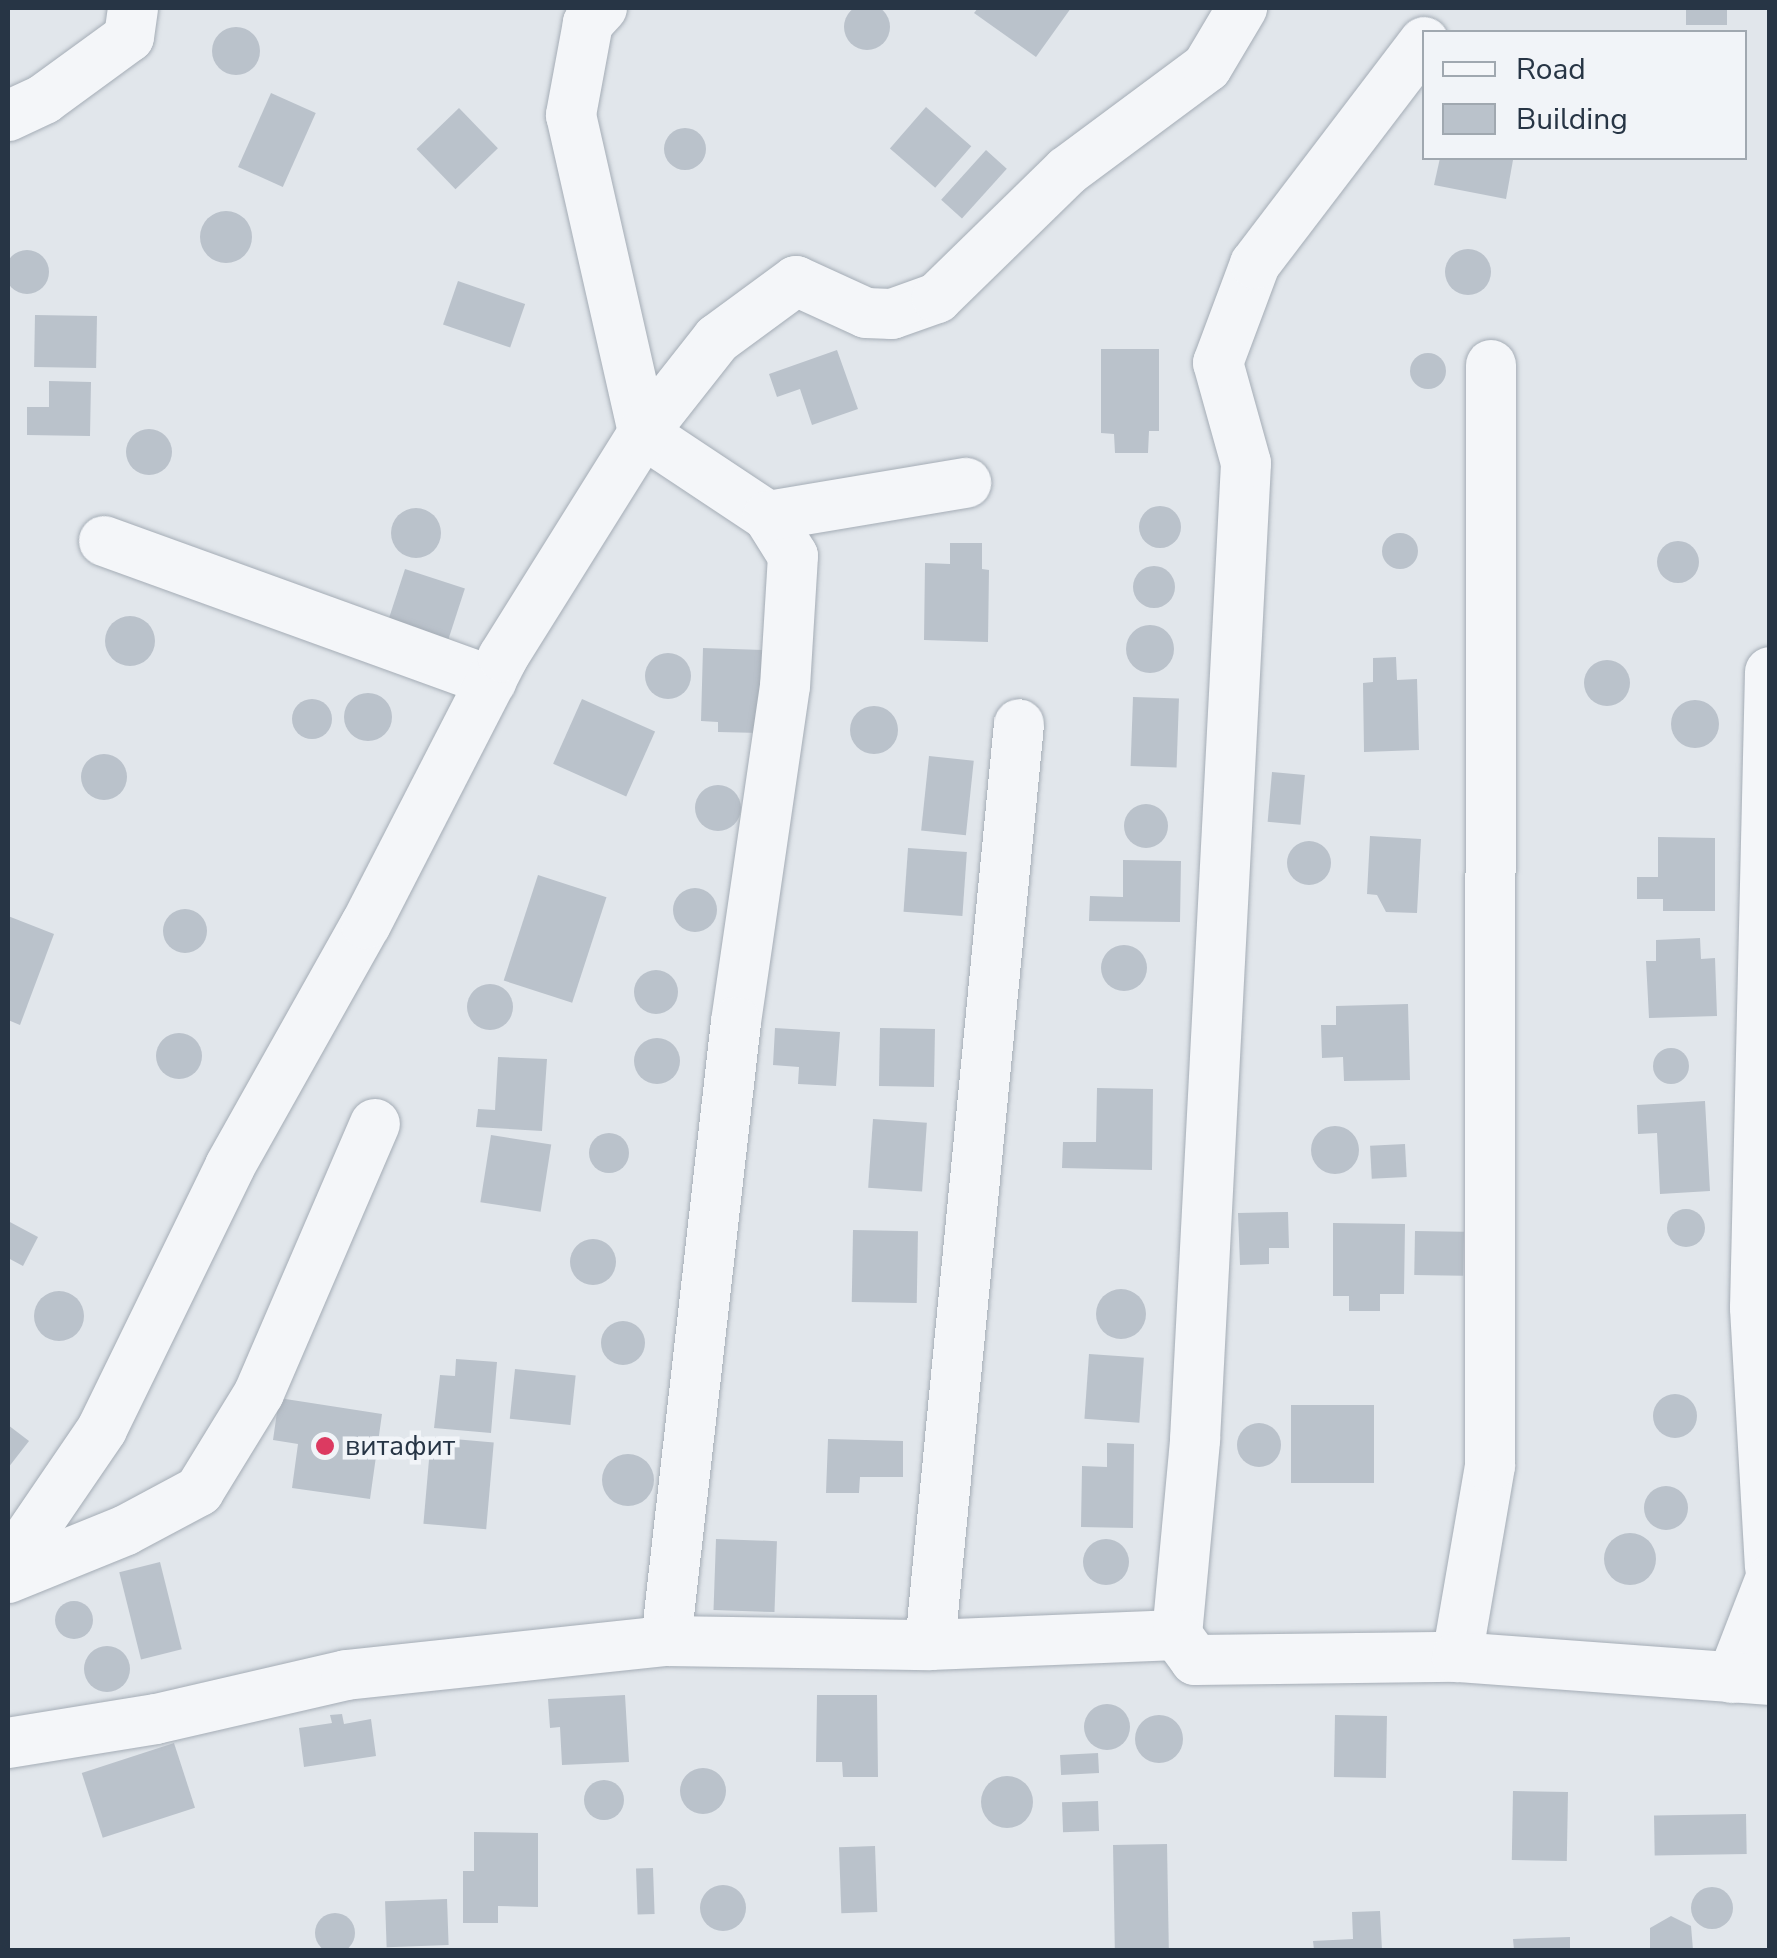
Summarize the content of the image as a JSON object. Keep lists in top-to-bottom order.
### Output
{
  "places": ["витафит"],
  "legend": ["Road", "Building"]
}
